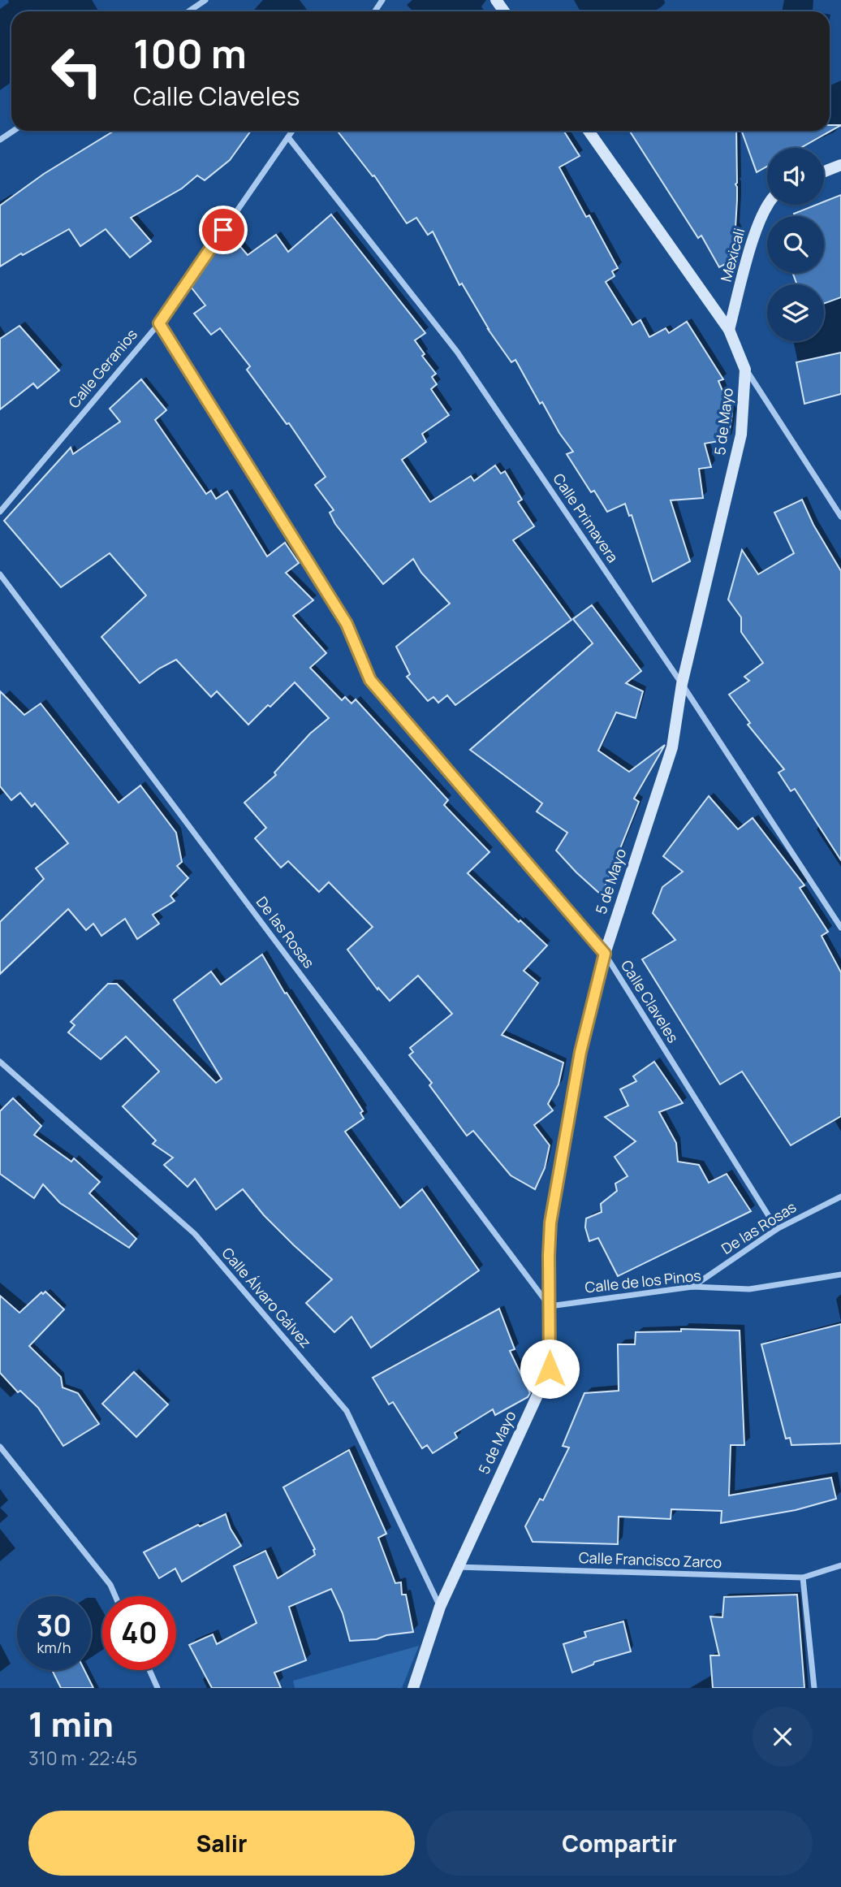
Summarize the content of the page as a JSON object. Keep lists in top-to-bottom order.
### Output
{
  "streets": {
    "street": [
      "Mexicali",
      "Calle Geranios",
      "5 de Mayo",
      "Calle Primavera",
      "De las Rosas",
      "Calle Claveles",
      "Calle de los Pinos",
      "Calle Álvaro Gálvez",
      "Calle Francisco Zarco"
    ]
  },
  "crossings": [
    ["Calle Geranios", "Calle Primavera"],
    ["Calle Geranios", "Calle Claveles"],
    ["5 de Mayo", "Calle Primavera"],
    ["5 de Mayo", "De las Rosas"],
    ["5 de Mayo", "Calle Claveles"],
    ["5 de Mayo", "Calle de los Pinos"],
    ["5 de Mayo", "Calle Álvaro Gálvez"],
    ["5 de Mayo", "Calle Francisco Zarco"],
    ["De las Rosas", "Calle Claveles"],
    ["De las Rosas", "Calle de los Pinos"]
  ],
  "page": {
    "turn": ["100 m", "Calle Claveles"],
    "speed": "30 km/h",
    "limit": "40",
    "heading": ["1 min", "310 m · 22:45"],
    "buttons": ["Salir", "Compartir"]
  }
}
